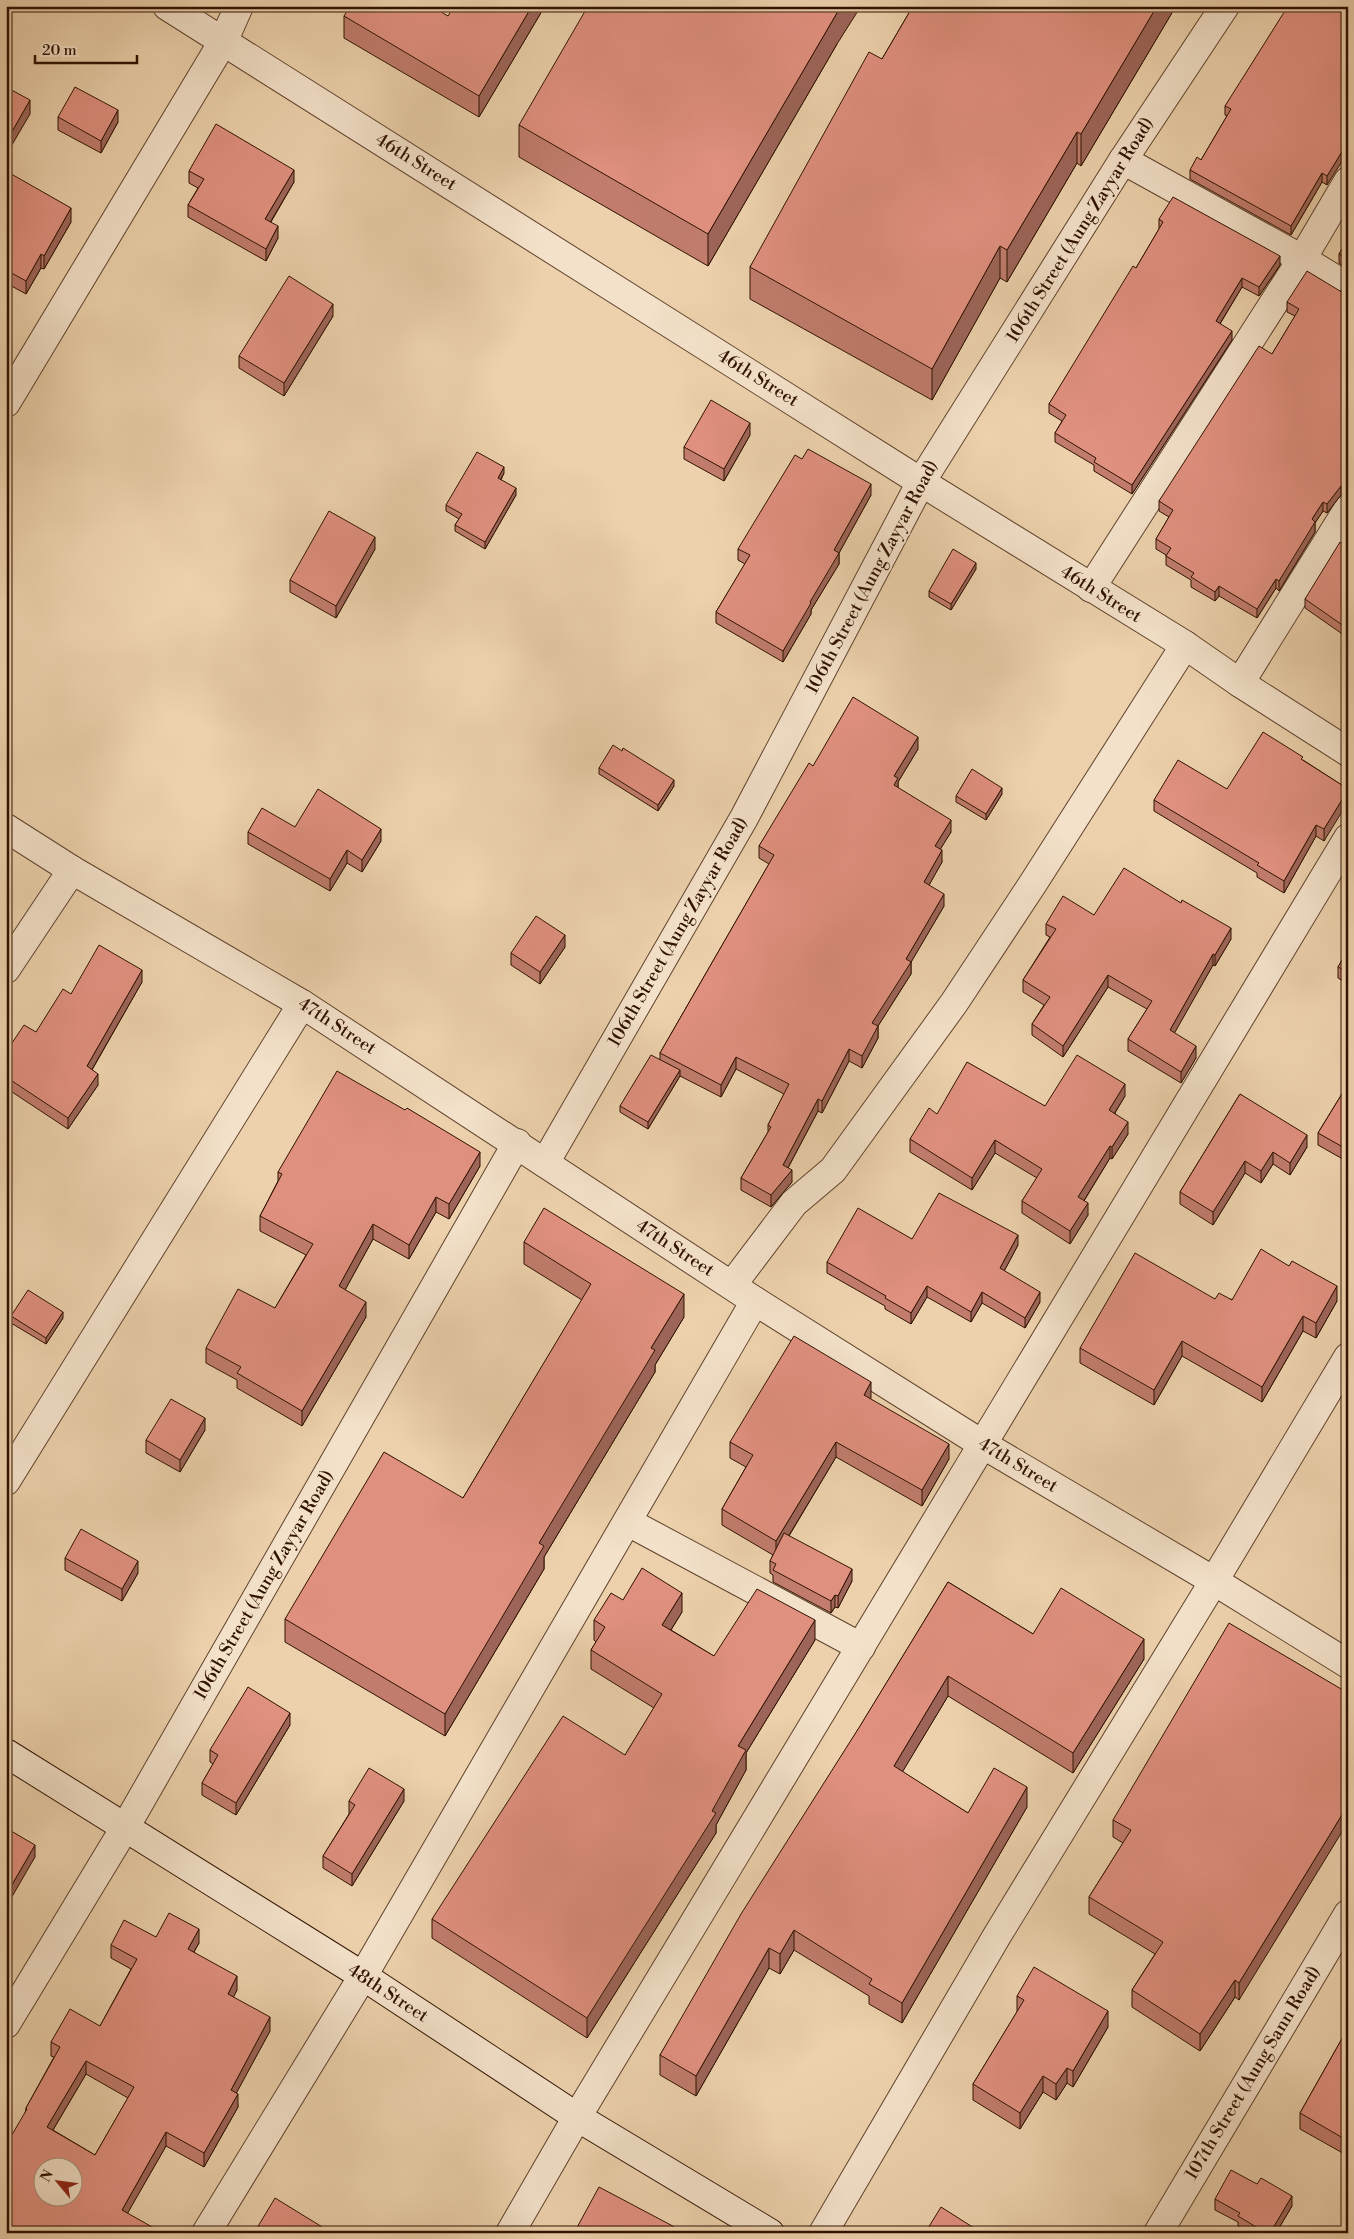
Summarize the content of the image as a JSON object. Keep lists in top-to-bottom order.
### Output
{
  "streets": {
    "street": [
      "46th Street",
      "106th Street (Aung Zayyar Road)",
      "47th Street",
      "48th Street",
      "107th Street (Aung Sann Road)"
    ]
  },
  "crossings": [
    ["46th Street", "106th Street (Aung Zayyar Road)"],
    ["106th Street (Aung Zayyar Road)", "47th Street"],
    ["106th Street (Aung Zayyar Road)", "48th Street"]
  ],
  "scale_bar": "20 m",
  "north": "top left"
}
